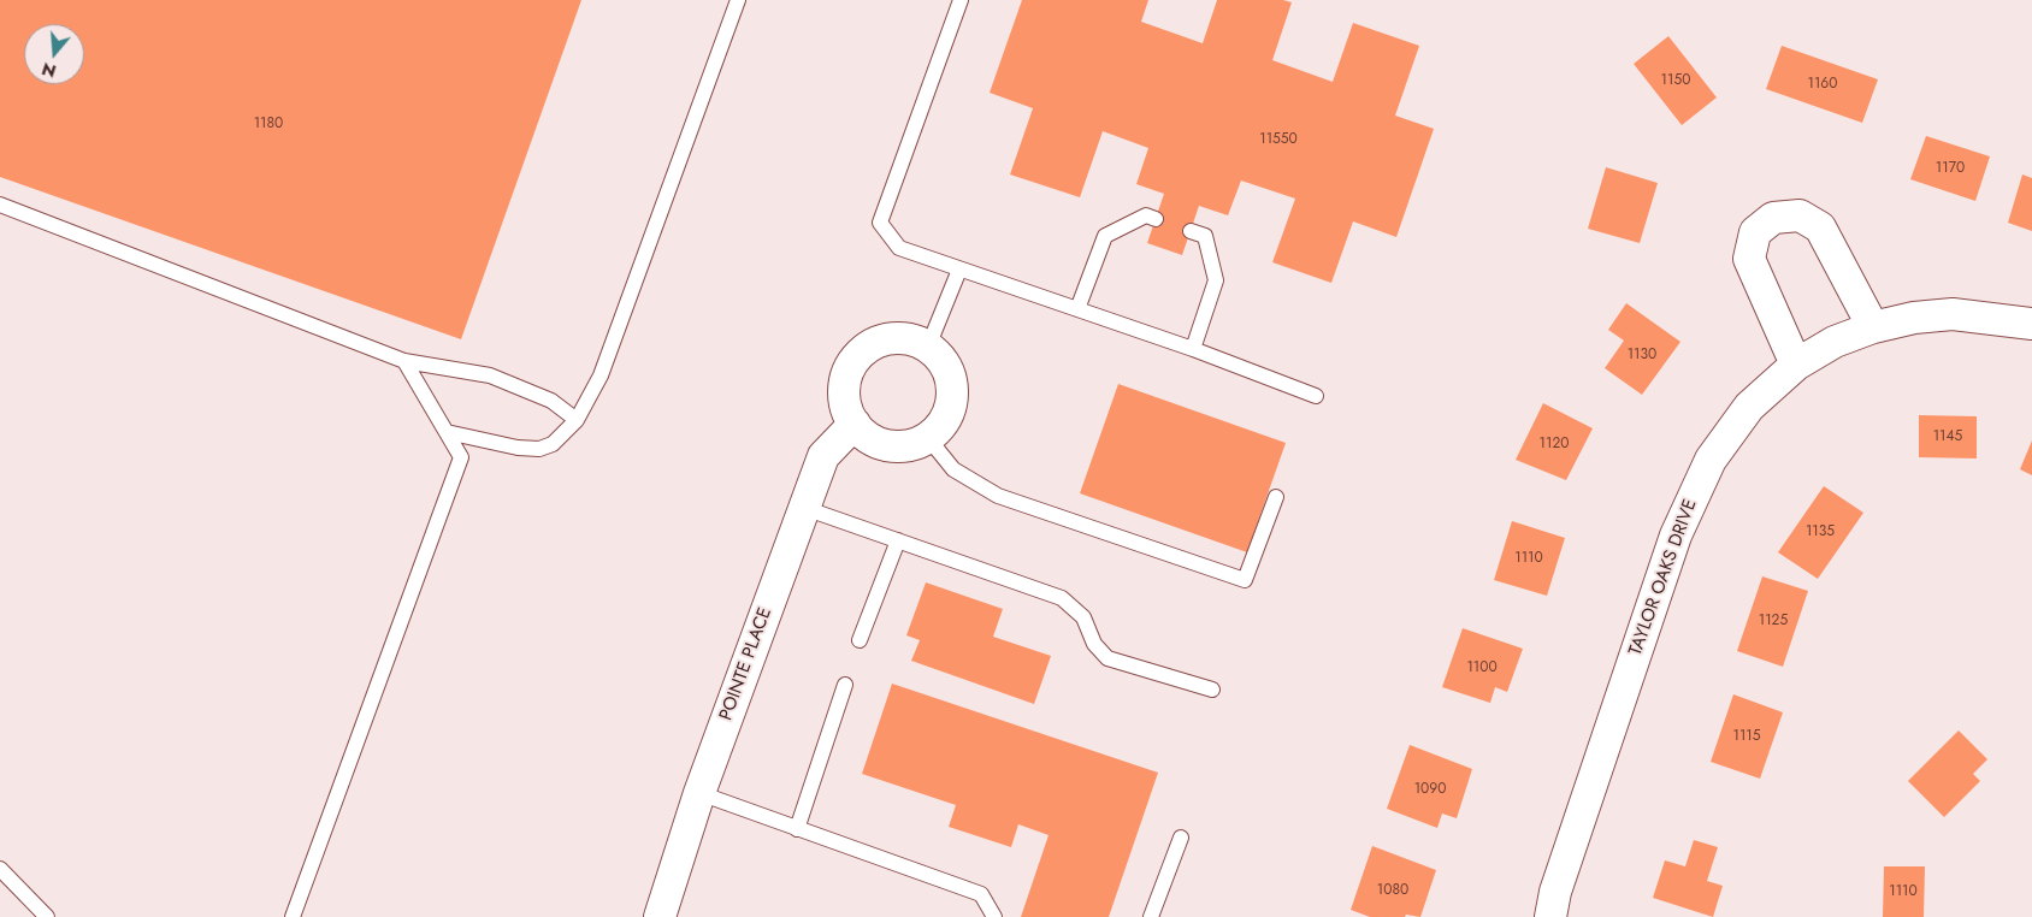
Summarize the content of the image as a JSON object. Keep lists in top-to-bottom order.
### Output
{
  "streets": {
    "street": ["TAYLOR OAKS DRIVE", "POINTE PLACE"]
  },
  "house_numbers": [
    "1150",
    "1160",
    "1180",
    "11550",
    "1170",
    "1130",
    "1145",
    "1120",
    "1135",
    "1110",
    "1125",
    "1100",
    "1115",
    "1090",
    "1080",
    "1110"
  ],
  "north": "bottom"
}
